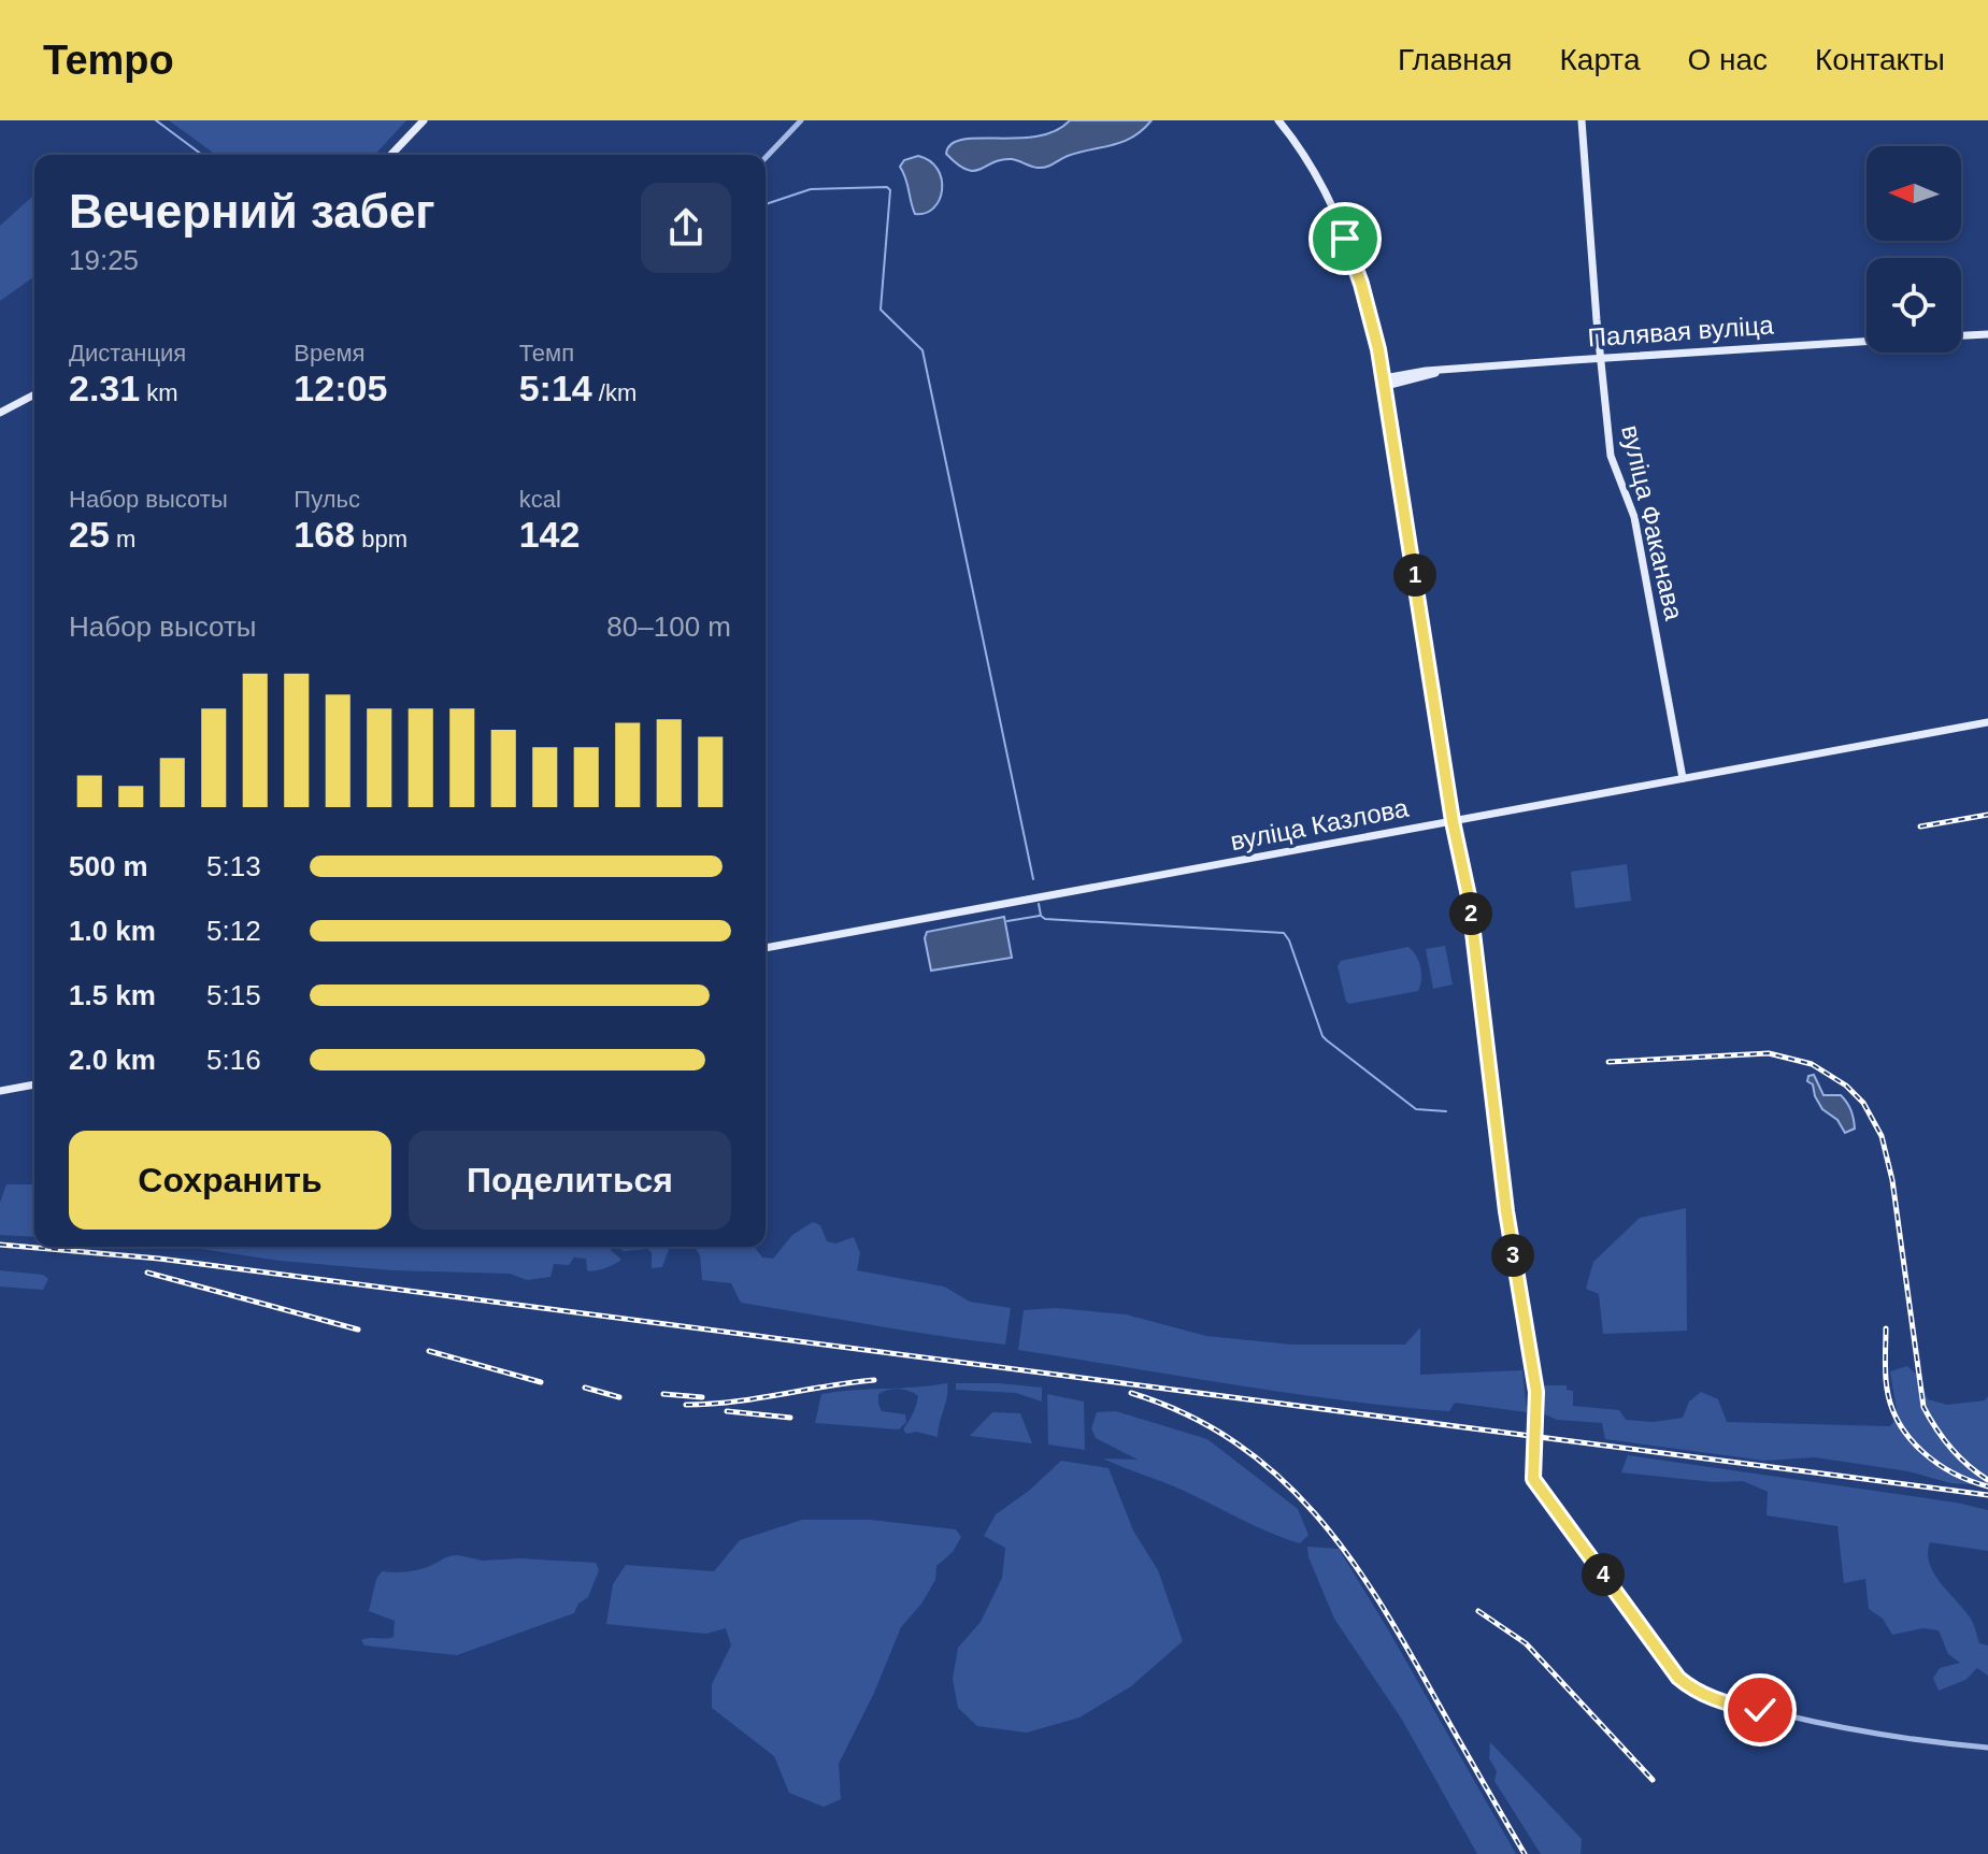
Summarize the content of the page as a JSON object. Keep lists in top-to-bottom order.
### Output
{
  "streets": {
    "main road": ["Палявая вуліца", "вуліца Факанава", "вуліца Казлова"]
  },
  "crossings": [
    ["Палявая вуліца", "вуліца Факанава"],
    ["вуліца Факанава", "вуліца Казлова"]
  ],
  "north": "left",
  "page": {
    "header": "Tempo",
    "nav": [
      "Главная",
      "Карта",
      "О нас",
      "Контакты"
    ],
    "heading": ["Вечерний забег", "19:25"],
    "stats": [
      ["Дистанция", "2.31 km"],
      ["Время", "12:05"],
      ["Темп", "5:14 /km"],
      ["Набор высоты", "25 m"],
      ["Пульс", "168 bpm"],
      ["kcal", "142"]
    ],
    "pins": [
      "1",
      "2",
      "3",
      "4"
    ],
    "chart": ["Набор высоты", "80–100 m"],
    "list": [
      {
        "name": "500 m",
        "note": "5:13"
      },
      {
        "name": "1.0 km",
        "note": "5:12"
      },
      {
        "name": "1.5 km",
        "note": "5:15"
      },
      {
        "name": "2.0 km",
        "note": "5:16"
      }
    ],
    "buttons": ["Сохранить", "Поделиться"]
  }
}
